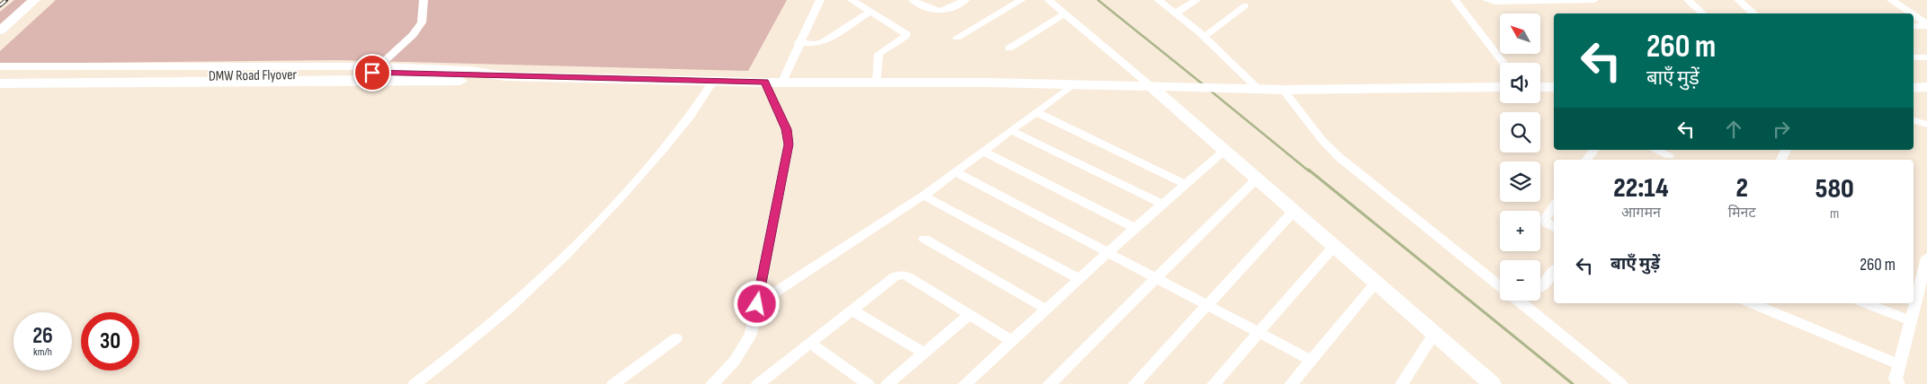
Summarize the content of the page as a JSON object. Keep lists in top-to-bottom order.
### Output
{
  "streets": {
    "main road": ["DMW Road Flyover"]
  },
  "north": "top left",
  "page": {
    "map_buttons": ["+", "−"],
    "turn": ["260 m", "बाएँ मुड़ें"],
    "eta": [
      "22:14",
      "आगमन",
      "2",
      "मिनट",
      "580",
      "m"
    ],
    "list": [
      {
        "name": "बाएँ मुड़ें",
        "value": "260 m"
      }
    ],
    "speed": "26 km/h",
    "limit": "30"
  }
}
